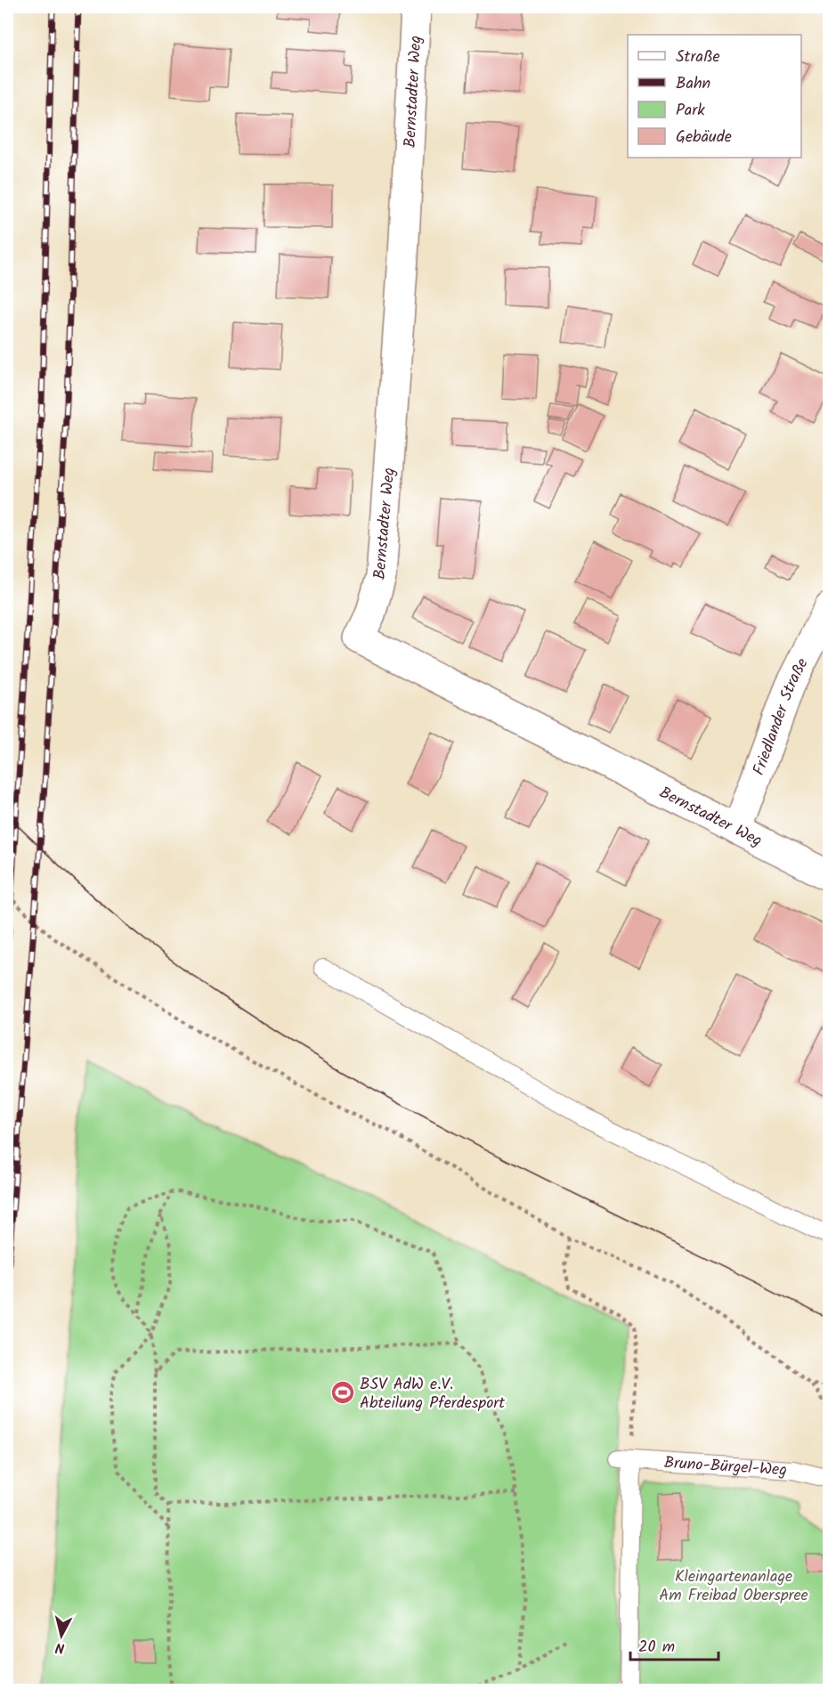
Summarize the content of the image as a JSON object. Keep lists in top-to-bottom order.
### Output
{
  "streets": {
    "street": ["Bernstadter Weg", "Friedlander Straße"],
    "lane": ["Bruno-Bürgel-Weg"]
  },
  "crossings": [
    ["Bernstadter Weg", "Friedlander Straße"]
  ],
  "parks": ["Kleingartenanlage Am Freibad Oberspree"],
  "places": {
    "sports": ["BSV AdW e.V. Abteilung Pferdesport"]
  },
  "legend": [
    "Straße",
    "Bahn",
    "Park",
    "Gebäude"
  ],
  "scale_bar": "20 m",
  "north": "bottom"
}
